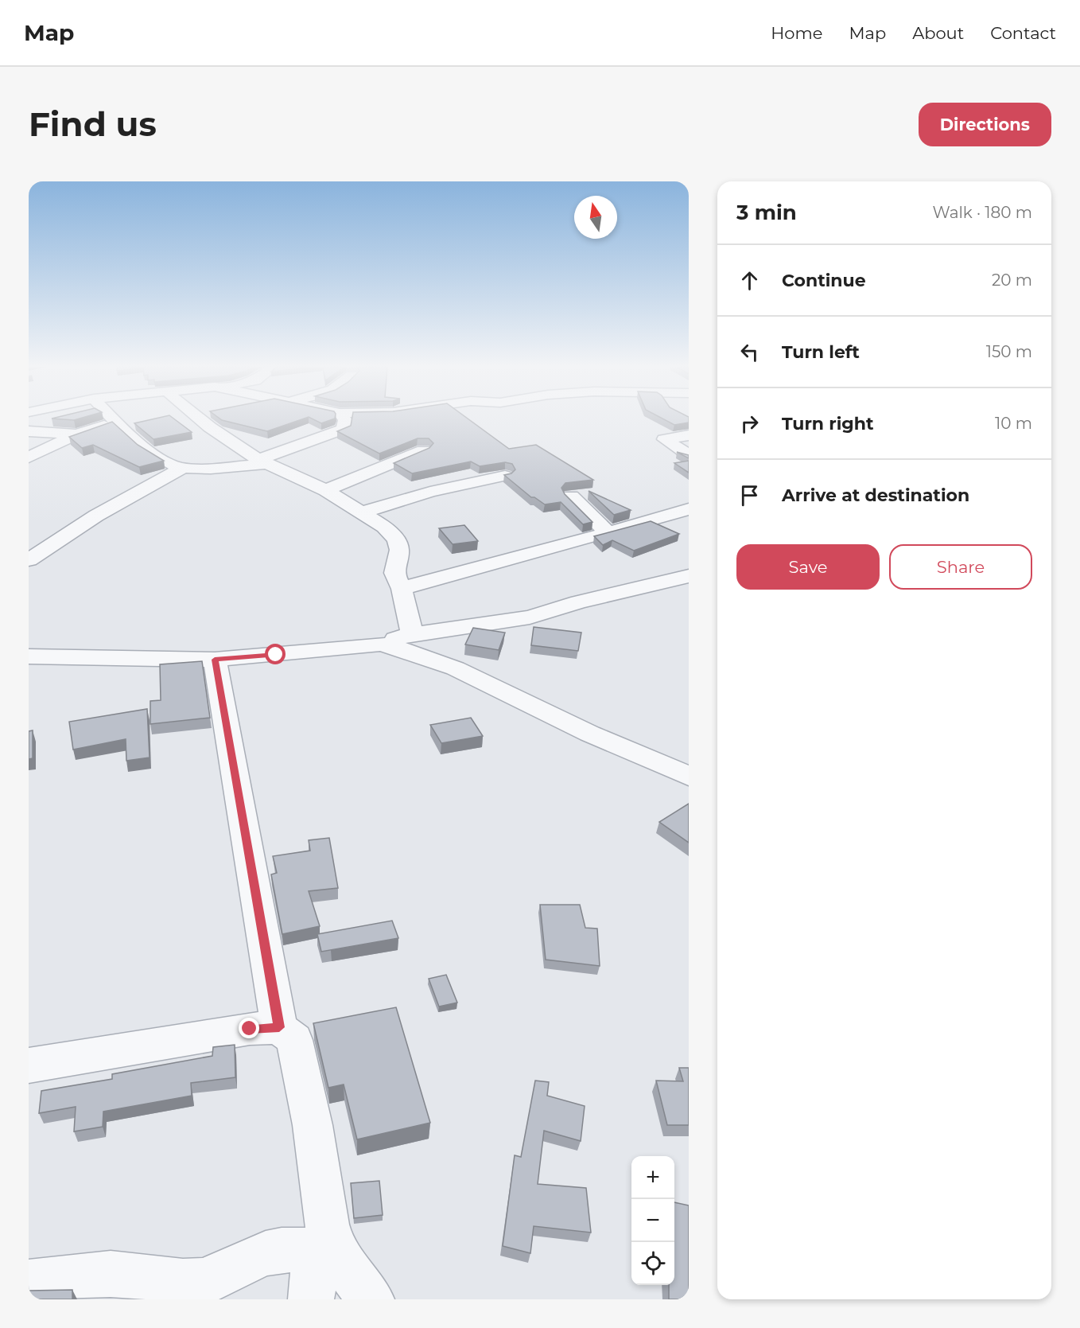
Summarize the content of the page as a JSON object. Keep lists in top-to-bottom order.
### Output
{
  "north": "top",
  "page": {
    "header": "Map",
    "nav": [
      "Home",
      "Map",
      "About",
      "Contact"
    ],
    "buttons": [
      "Directions",
      ["Save", "Share"]
    ],
    "title": "Find us",
    "heading": ["3 min", "Walk · 180 m"],
    "list": [
      ["Continue", "20 m"],
      ["Turn left", "150 m"],
      ["Turn right", "10 m"],
      "Arrive at destination"
    ],
    "map_buttons": ["+", "−"]
  }
}
